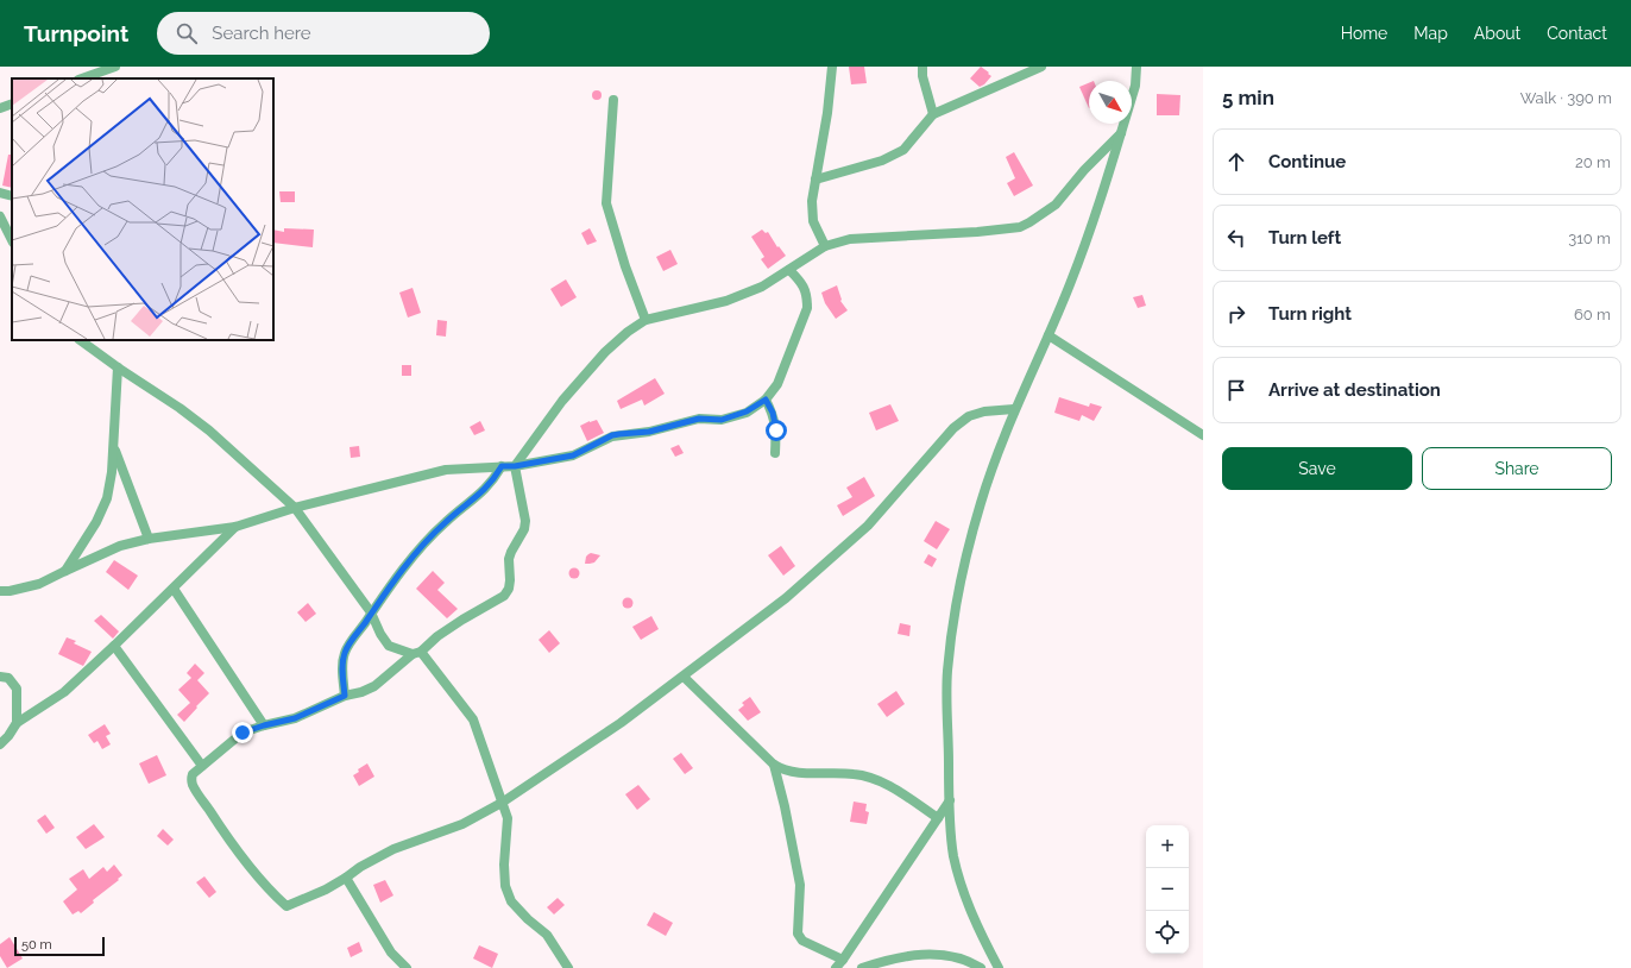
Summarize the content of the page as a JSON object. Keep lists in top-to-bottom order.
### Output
{
  "scale_bar": "50 m",
  "north": "bottom right",
  "page": {
    "header": "Turnpoint",
    "search": "Search here",
    "nav": [
      "Home",
      "Map",
      "About",
      "Contact"
    ],
    "heading": ["5 min", "Walk · 390 m"],
    "list": [
      ["Continue", "20 m"],
      ["Turn left", "310 m"],
      ["Turn right", "60 m"],
      "Arrive at destination"
    ],
    "buttons": ["Save", "Share"],
    "map_buttons": ["+", "−"],
    "scale": "50 m"
  }
}
